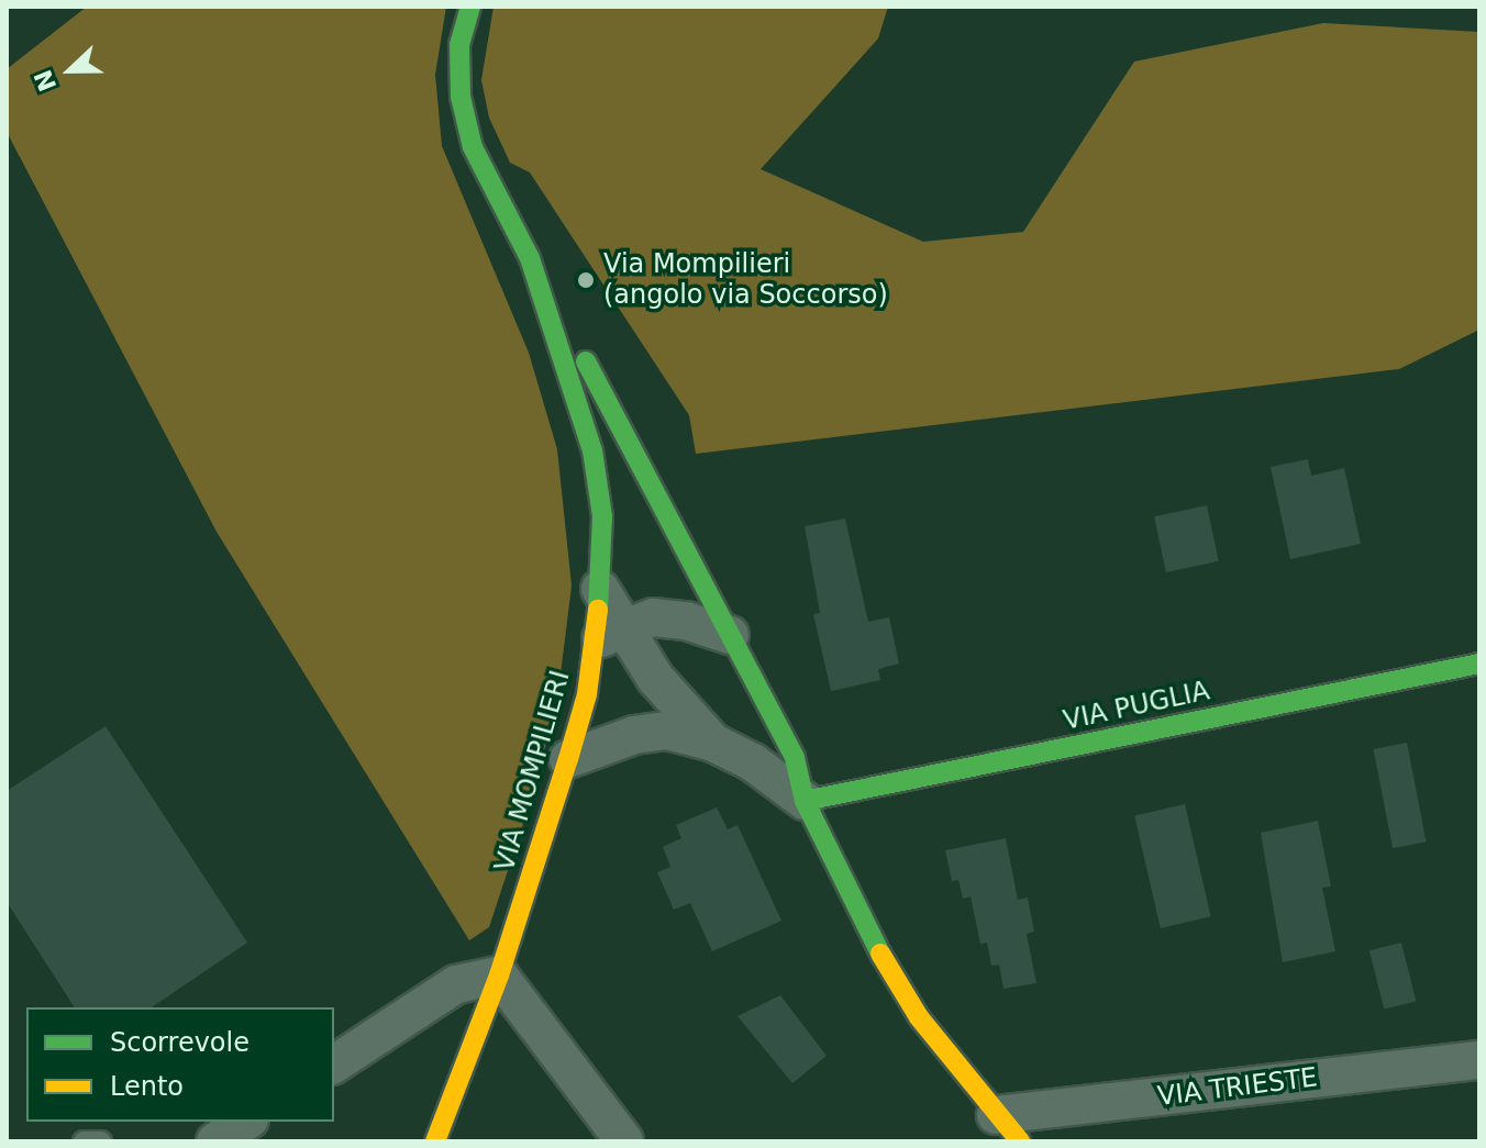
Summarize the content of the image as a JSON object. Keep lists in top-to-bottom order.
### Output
{
  "streets": {
    "street": ["VIA PUGLIA", "VIA MOMPILIERI", "VIA TRIESTE"]
  },
  "places": ["Via Mompilieri (angolo via Soccorso)"],
  "legend": ["Scorrevole", "Lento"],
  "north": "left"
}
